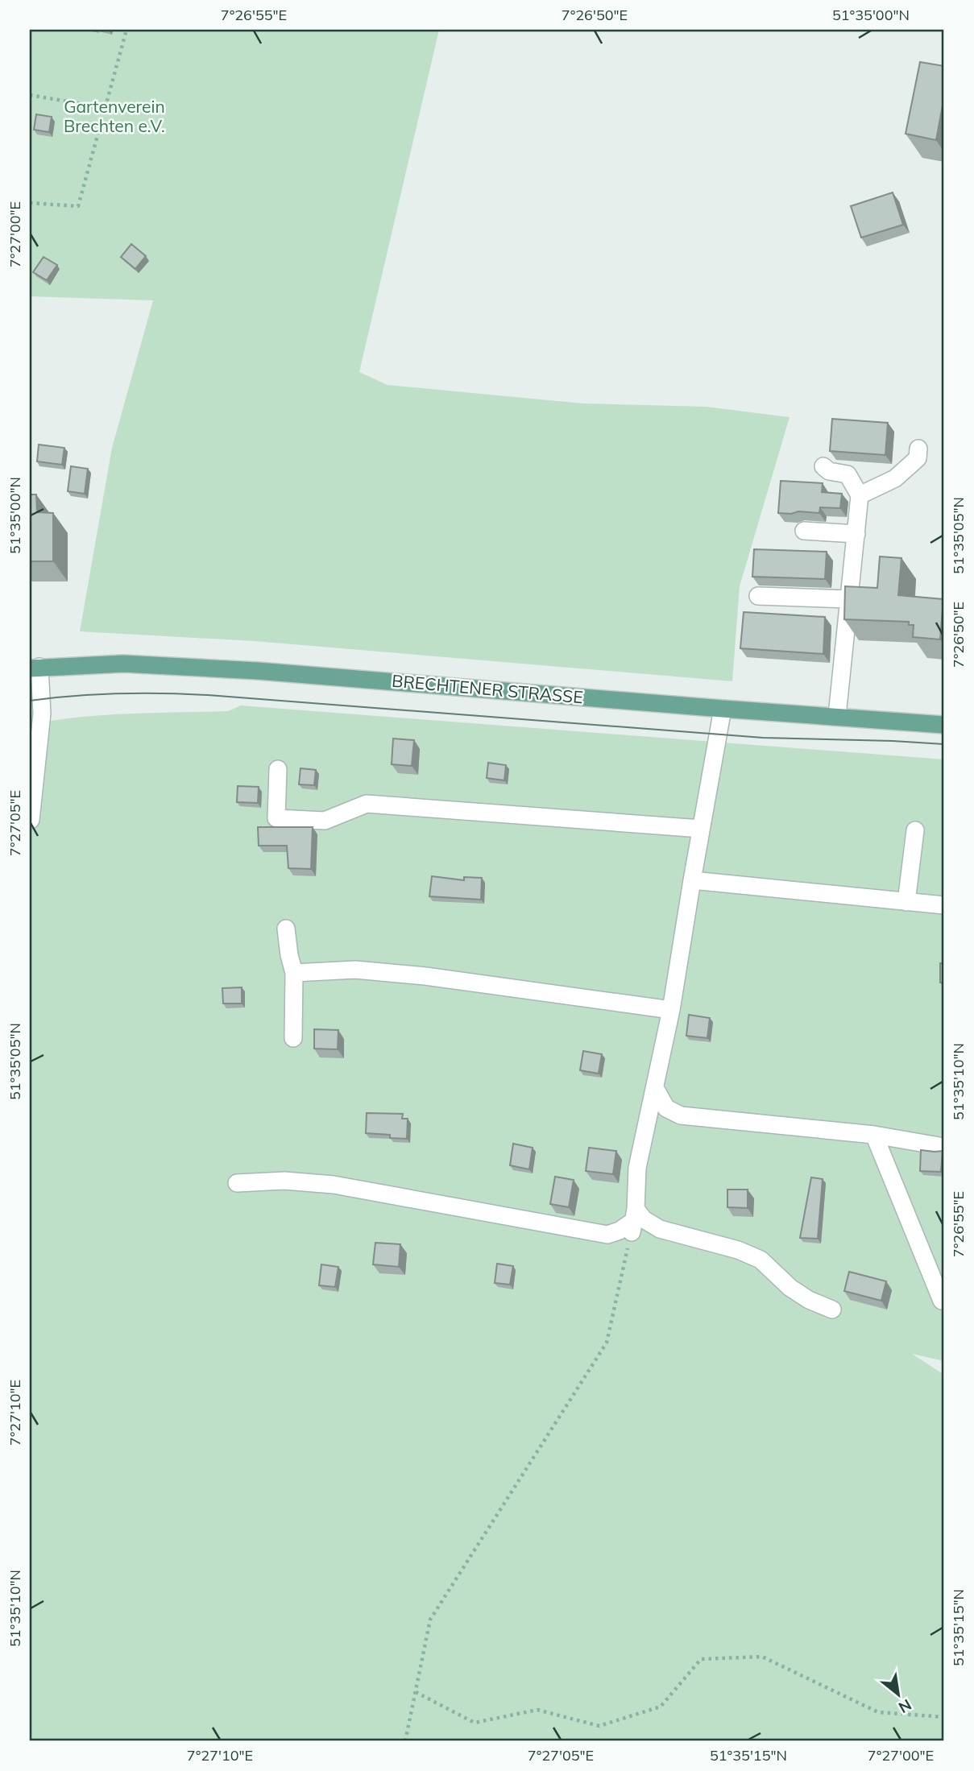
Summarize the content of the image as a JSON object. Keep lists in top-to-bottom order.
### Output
{
  "streets": {
    "main road": ["BRECHTENER STRASSE"]
  },
  "parks": ["Gartenverein Brechten e.V."],
  "north": "bottom right",
  "coordinates": [
    "7°26'55\"E",
    "7°26'50\"E",
    "51°35'00\"N",
    "7°27'00\"E",
    "51°35'05\"N",
    "7°27'05\"E",
    "51°35'10\"N",
    "7°27'10\"E",
    "51°35'15\"N"
  ]
}
